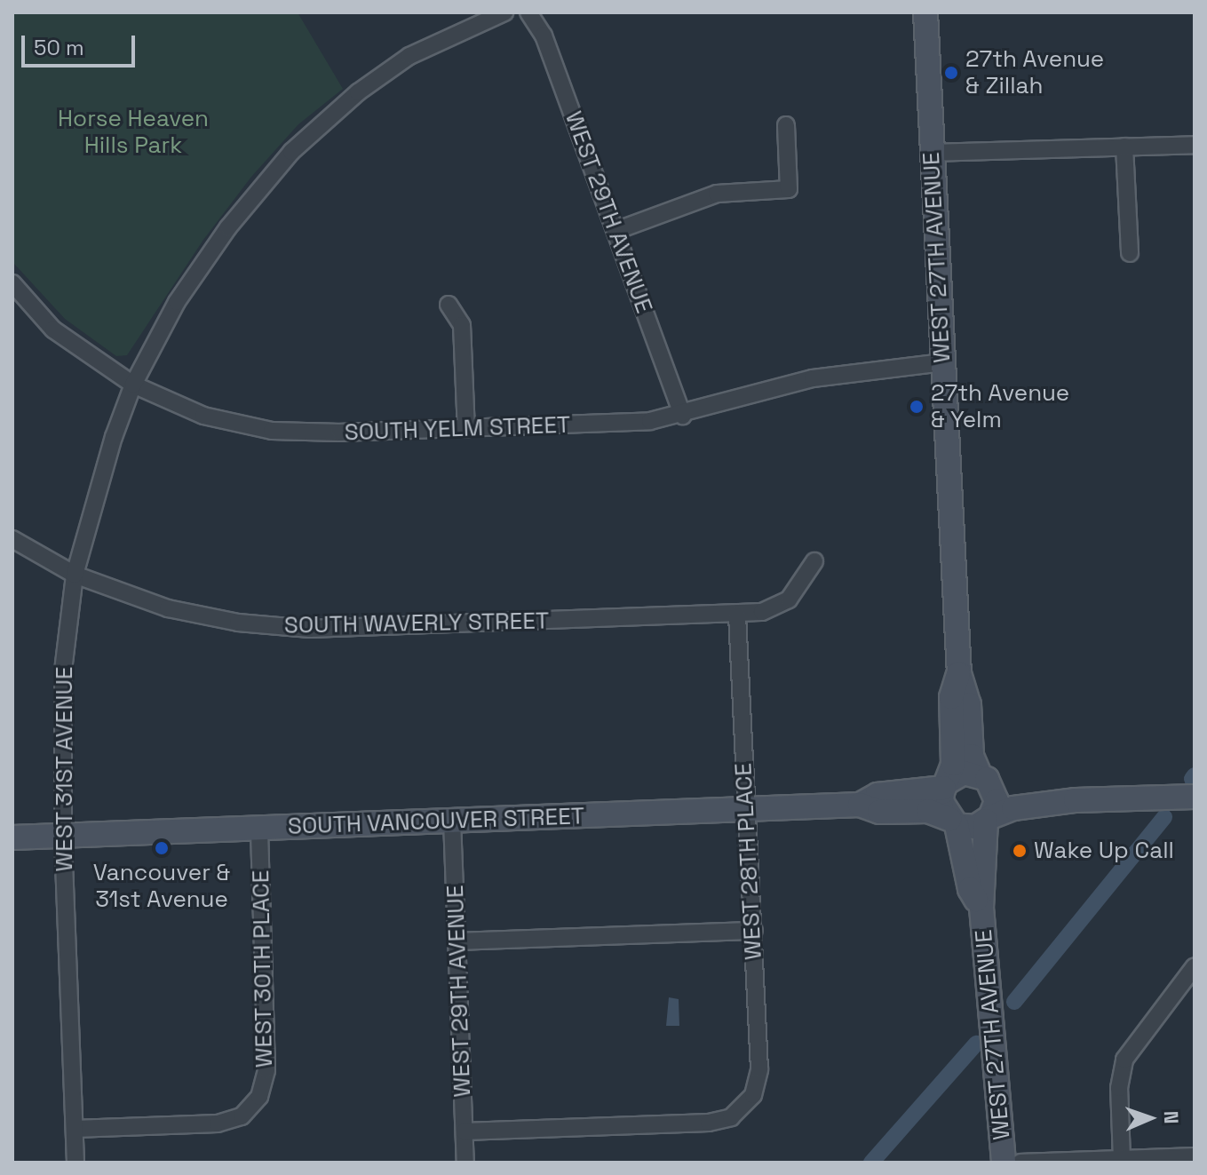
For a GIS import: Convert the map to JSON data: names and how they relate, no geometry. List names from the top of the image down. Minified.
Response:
{"streets":{"main road":["WEST 27TH AVENUE","SOUTH VANCOUVER STREET"],"street":["WEST 29TH AVENUE","SOUTH YELM STREET","SOUTH WAVERLY STREET","WEST 31ST AVENUE","WEST 28TH PLACE","WEST 30TH PLACE"]},"crossings":[["WEST 29TH AVENUE","SOUTH YELM STREET"],["WEST 29TH AVENUE","SOUTH VANCOUVER STREET"],["WEST 29TH AVENUE","WEST 28TH PLACE"],["WEST 27TH AVENUE","SOUTH YELM STREET"],["WEST 27TH AVENUE","SOUTH VANCOUVER STREET"],["SOUTH YELM STREET","WEST 31ST AVENUE"],["SOUTH WAVERLY STREET","WEST 31ST AVENUE"],["SOUTH WAVERLY STREET","WEST 28TH PLACE"],["WEST 31ST AVENUE","SOUTH VANCOUVER STREET"],["WEST 31ST AVENUE","WEST 30TH PLACE"],["SOUTH VANCOUVER STREET","WEST 28TH PLACE"],["SOUTH VANCOUVER STREET","WEST 30TH PLACE"]],"parks":["Horse Heaven Hills Park"],"places":["27th Avenue & Zillah","27th Avenue & Yelm","Vancouver & 31st Avenue","Wake Up Call"],"scale_bar":"50 m","north":"right"}
